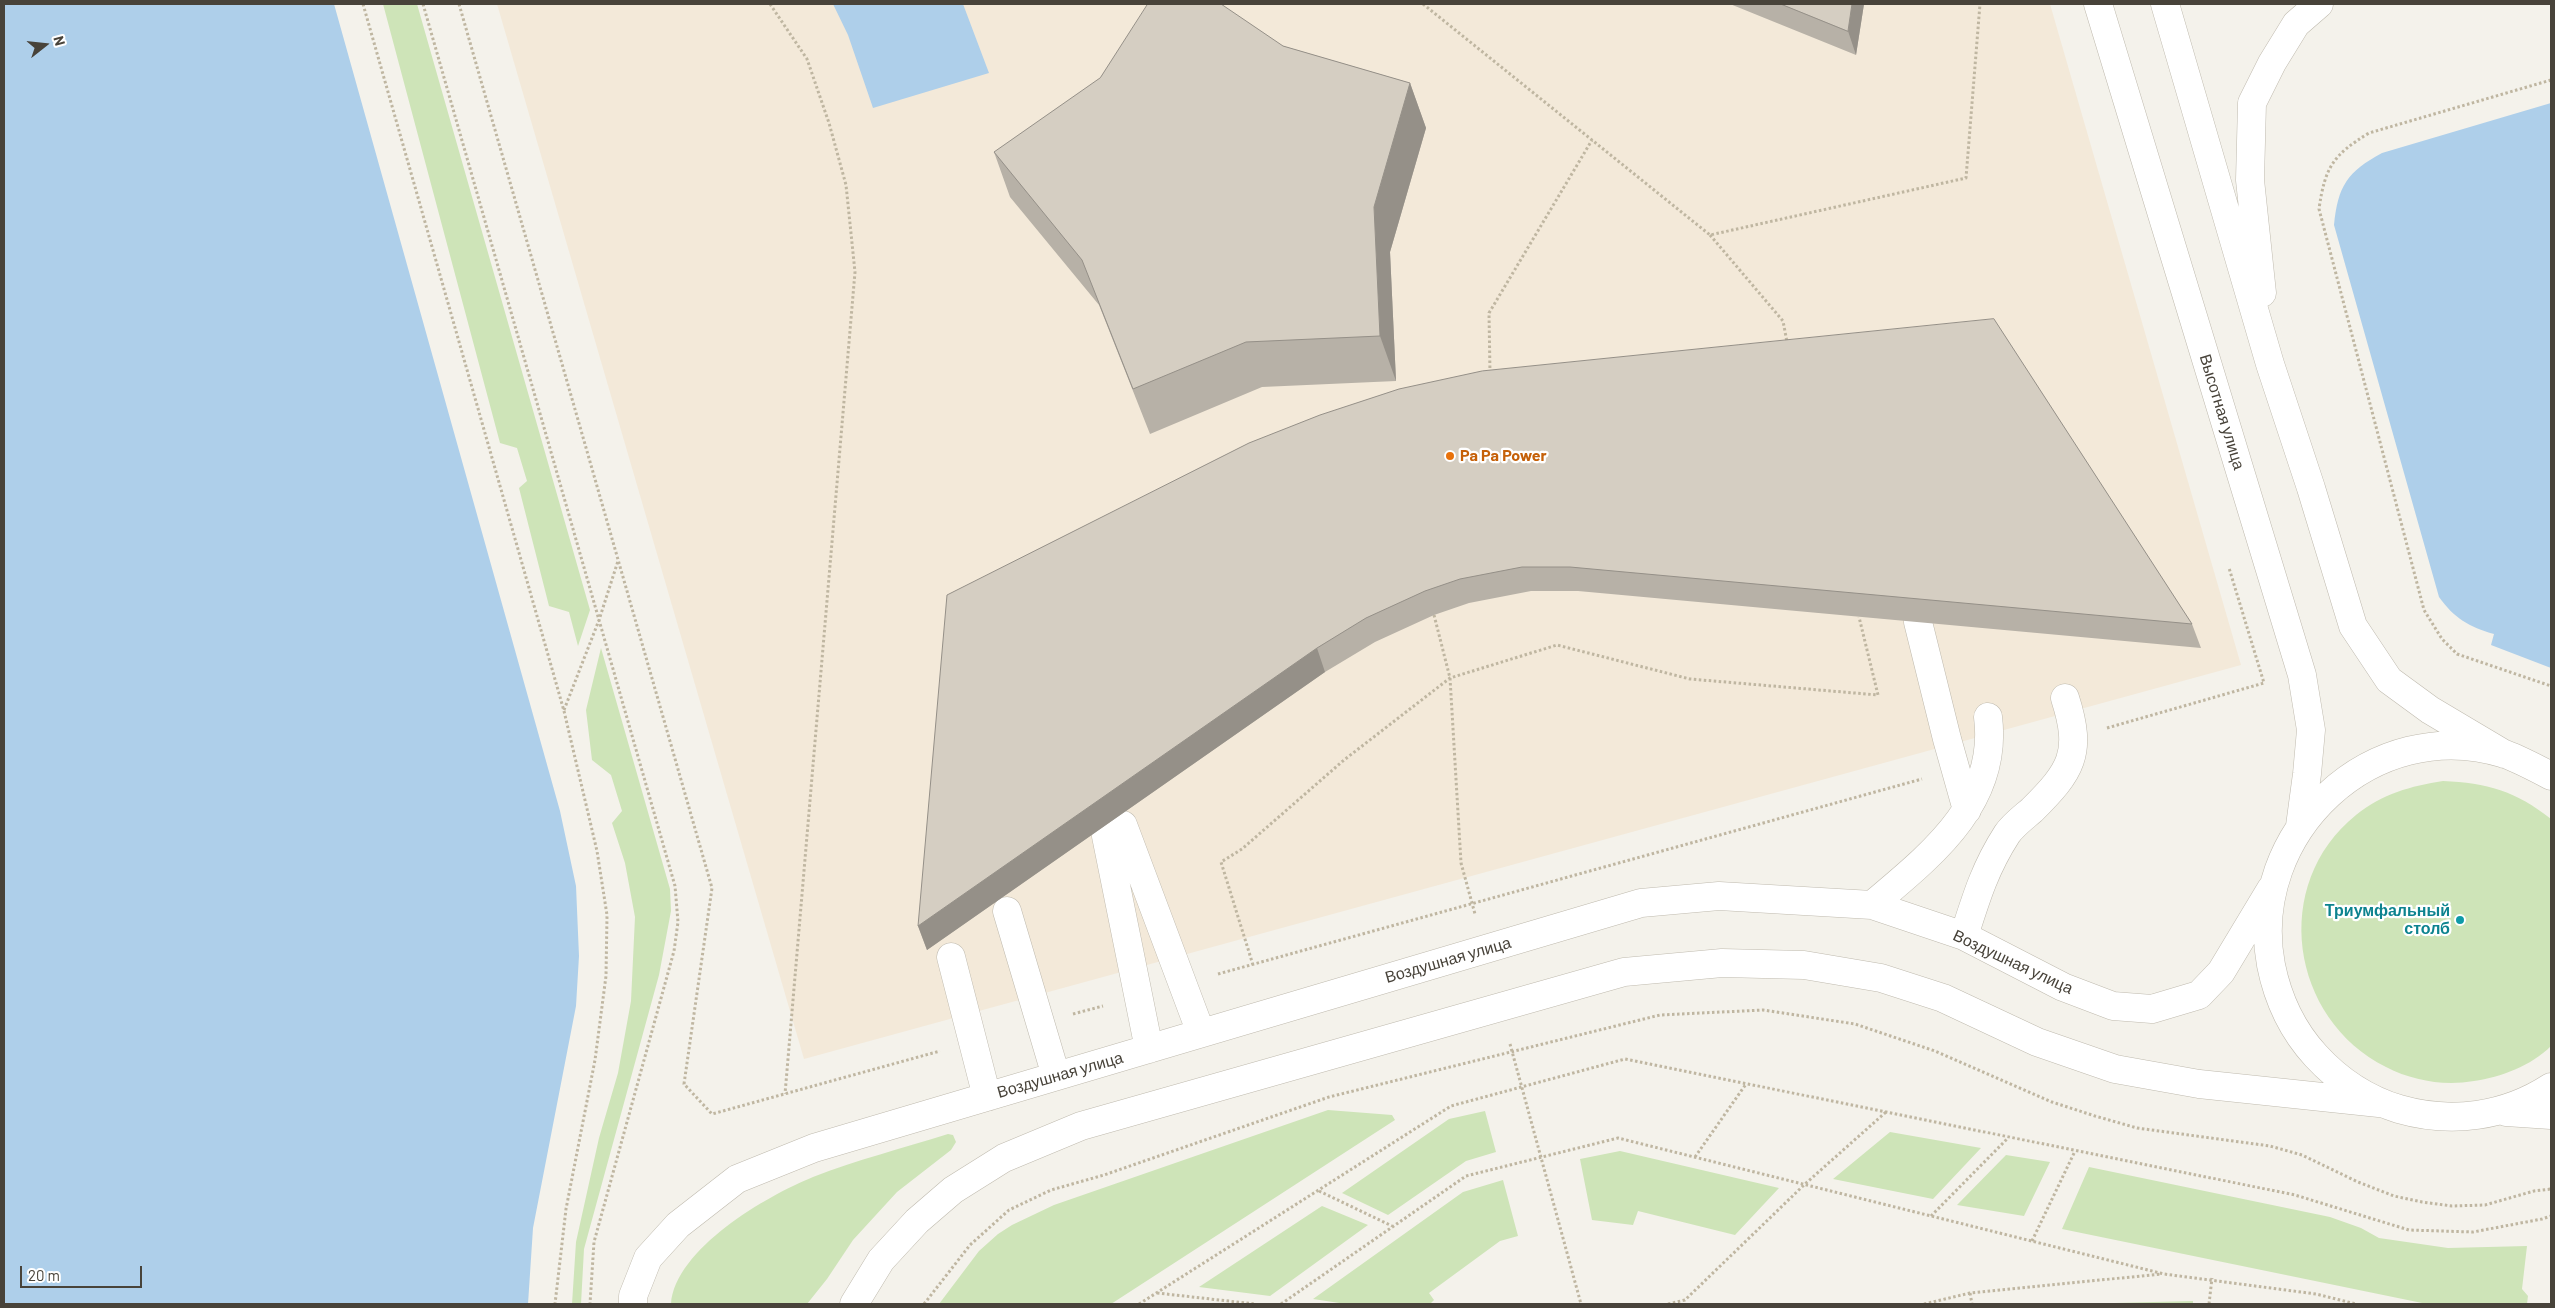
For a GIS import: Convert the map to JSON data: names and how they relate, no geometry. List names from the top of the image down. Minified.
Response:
{"streets":{"street":["Высотная улица","Воздушная улица"]},"places":["Pa Pa Power","Триумфальный столб"],"scale_bar":"20 m","north":"right"}
